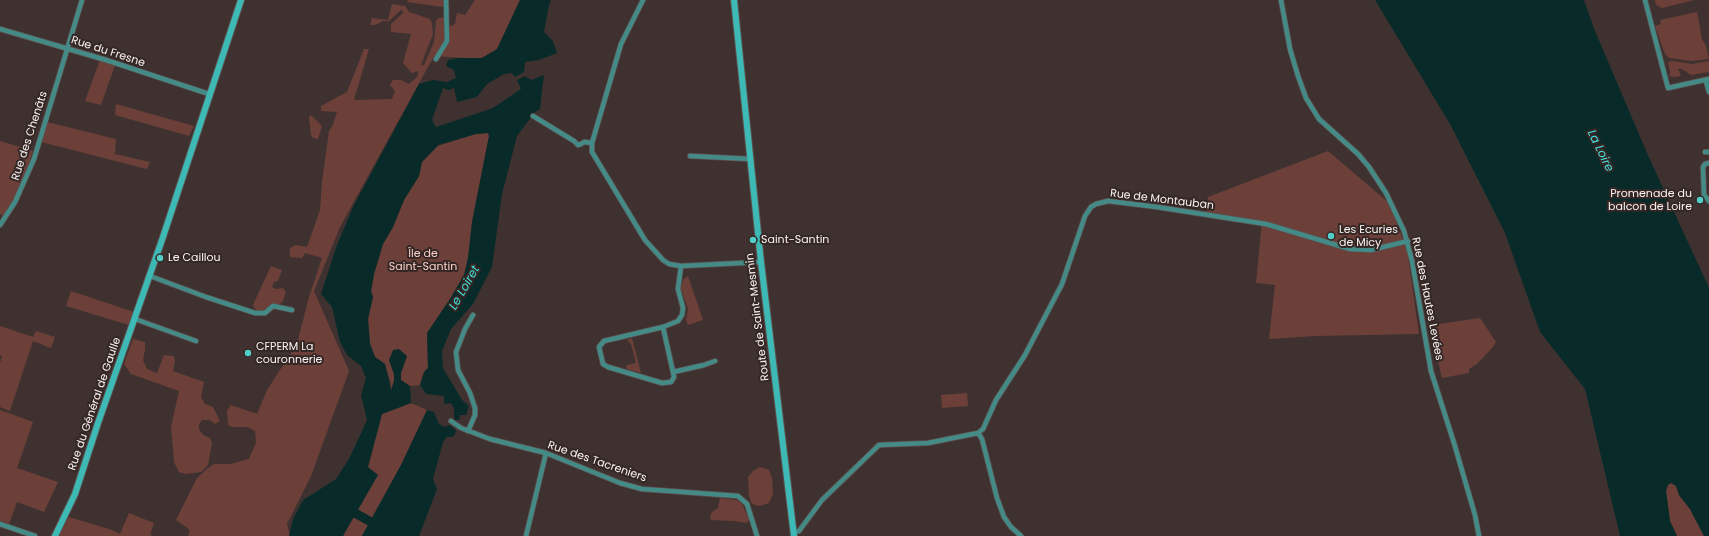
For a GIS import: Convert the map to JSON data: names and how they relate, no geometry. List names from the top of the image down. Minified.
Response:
{"streets":{"main road":["Route de Saint-Mesmin","Rue du Général de Gaulle"],"street":["Rue du Fresne","Rue des Chenâts","Rue de Montauban","Rue des Hautes Levées","Rue des Tacreniers"]},"crossings":[["Rue du Fresne","Rue des Chenâts"],["Rue du Fresne","Rue du Général de Gaulle"],["Rue de Montauban","Rue des Hautes Levées"]],"water":["La Loire","Le Loiret"],"parks":["Île de Saint-Santin"],"places":["Promenade du balcon de Loire","Les Ecuries de Micy","Saint-Santin","Le Caillou","CFPERM La couronnerie"]}
